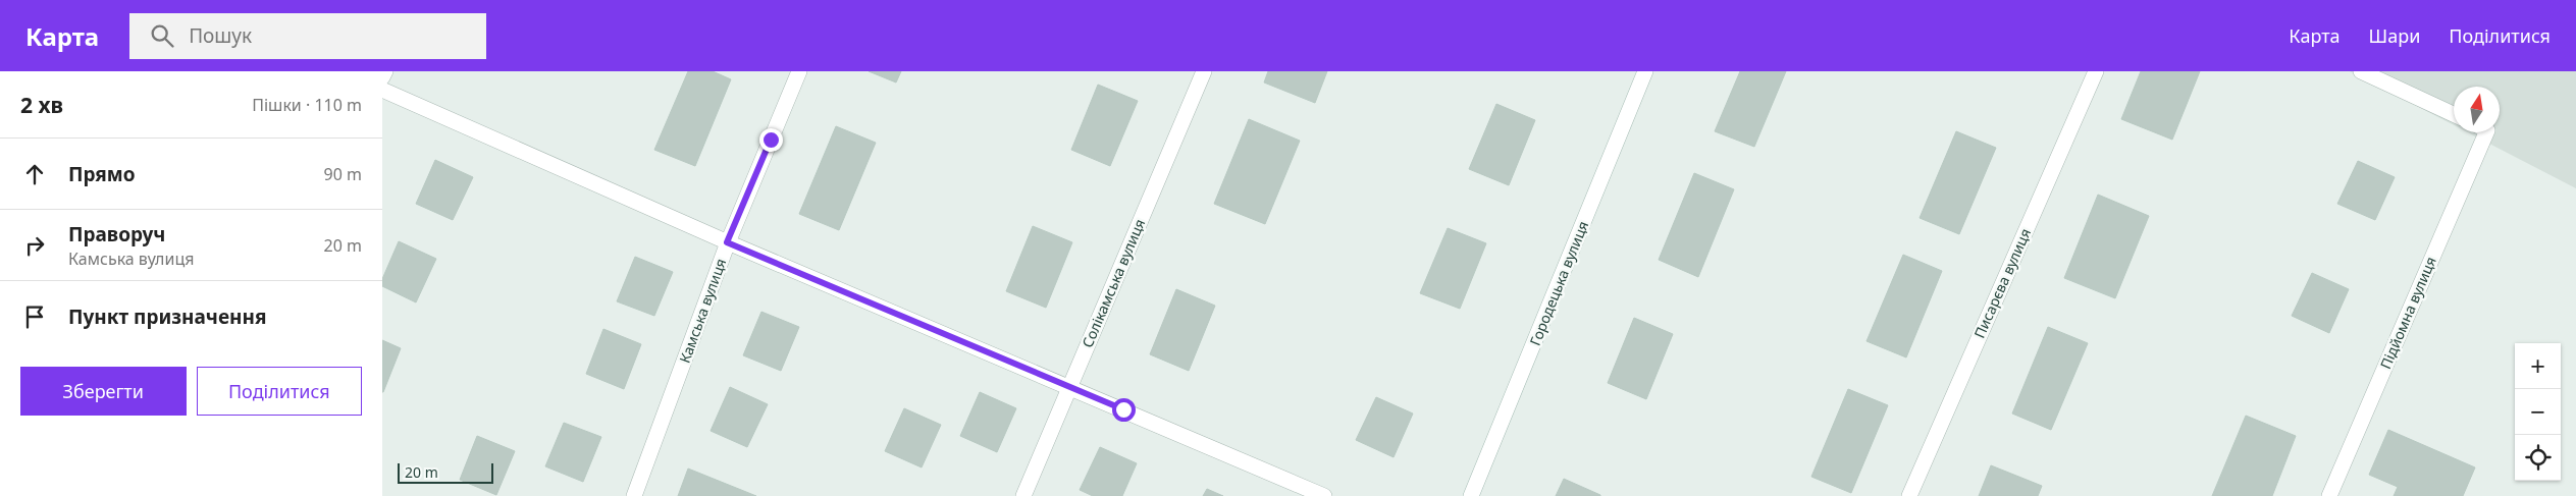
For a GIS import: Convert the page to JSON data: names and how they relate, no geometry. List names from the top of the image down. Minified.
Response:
{"streets":{"street":["Солікамська вулиця","Городецька вулиця","Писарєва вулиця","Камська вулиця","Підйомна вулиця"]},"scale_bar":"20 m","north":"top","page":{"header":"Карта","search":"Пошук","nav":["Карта","Шари","Поділитися"],"heading":["2 хв","Пішки · 110 m"],"list":[["Прямо","90 m"],["Праворуч","Камська вулиця","20 m"],"Пункт призначення"],"map_buttons":["+","−"],"buttons":["Зберегти","Поділитися"],"scale":"20 m"}}
